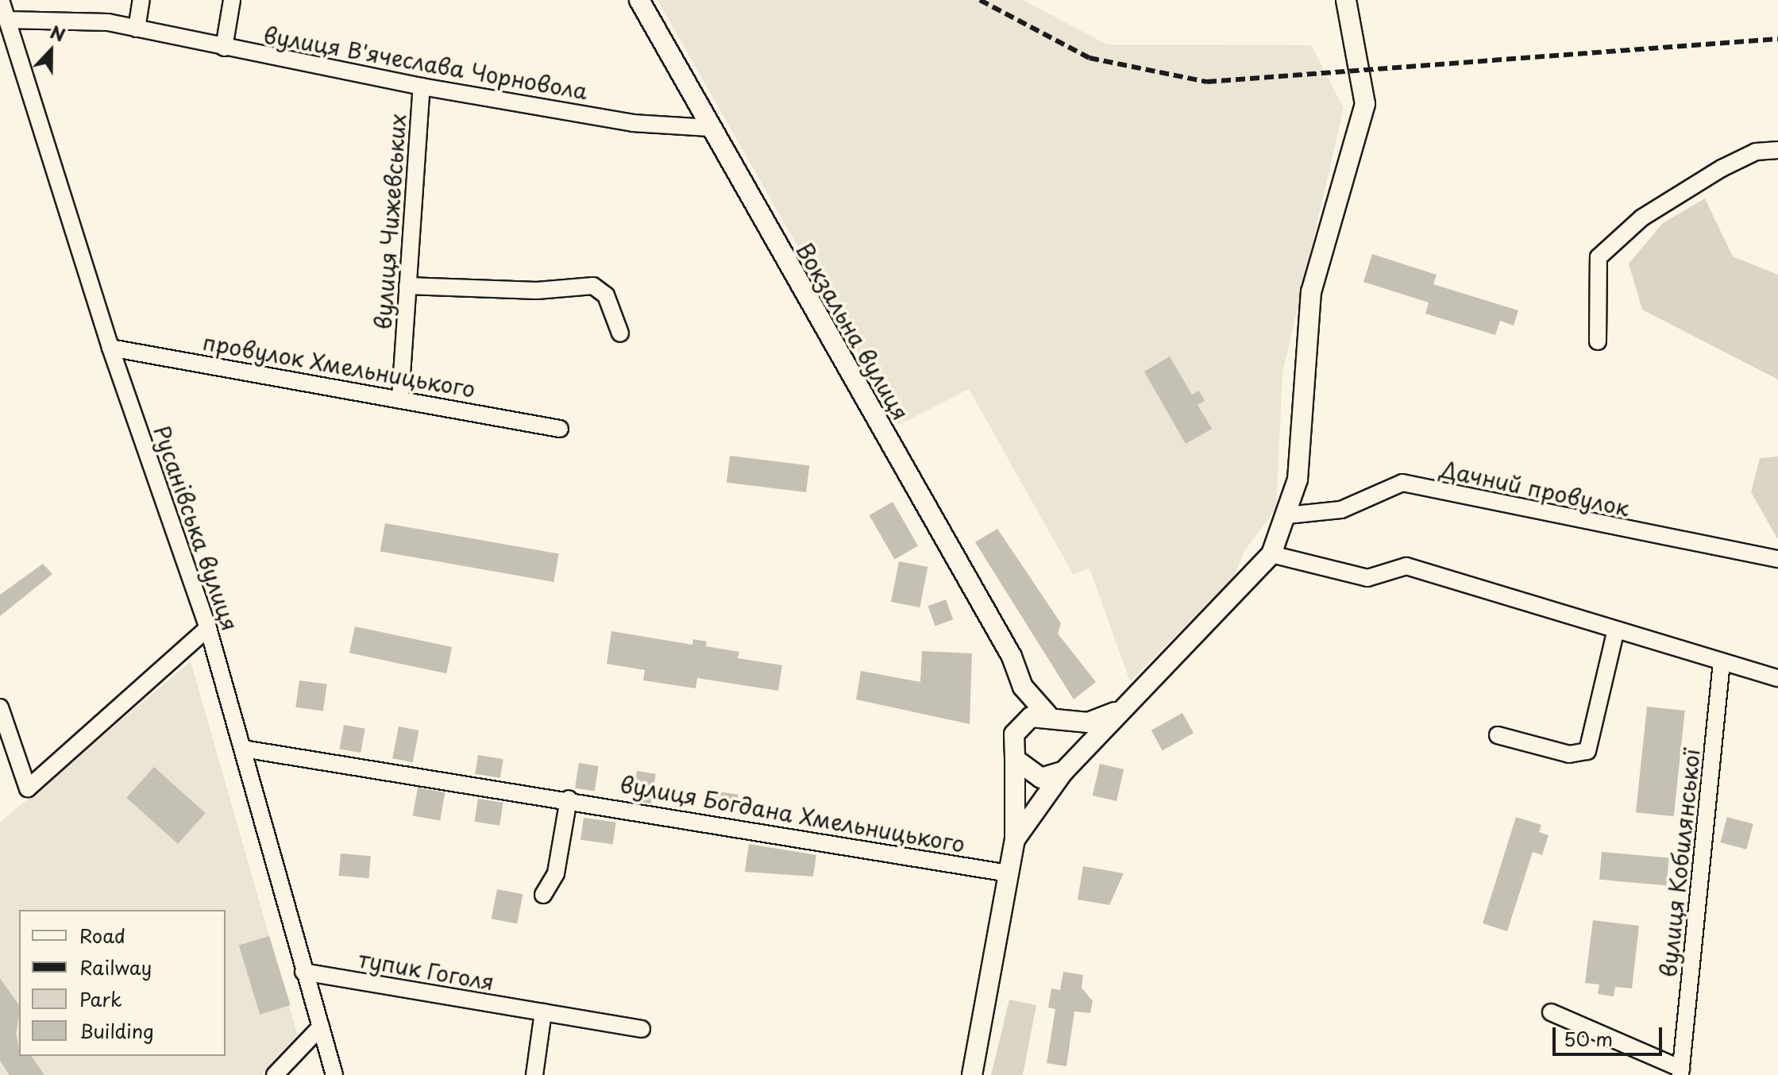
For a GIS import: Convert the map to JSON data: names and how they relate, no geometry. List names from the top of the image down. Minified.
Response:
{"streets":{"street":["вулиця В'ячеслава Чорновола","вулиця Чижевських","Вокзальна вулиця","провулок Хмельницького","Дачний провулок","Русанівська вулиця","вулиця Богдана Хмельницького","вулиця Кобилянської","тупик Гоголя"]},"crossings":[["вулиця В'ячеслава Чорновола","вулиця Чижевських"],["вулиця В'ячеслава Чорновола","Вокзальна вулиця"],["вулиця В'ячеслава Чорновола","Русанівська вулиця"],["вулиця Чижевських","провулок Хмельницького"],["провулок Хмельницького","Русанівська вулиця"],["Русанівська вулиця","вулиця Богдана Хмельницького"],["Русанівська вулиця","тупик Гоголя"]],"legend":["Road","Railway","Park","Building"],"scale_bar":"50 m","north":"top"}
